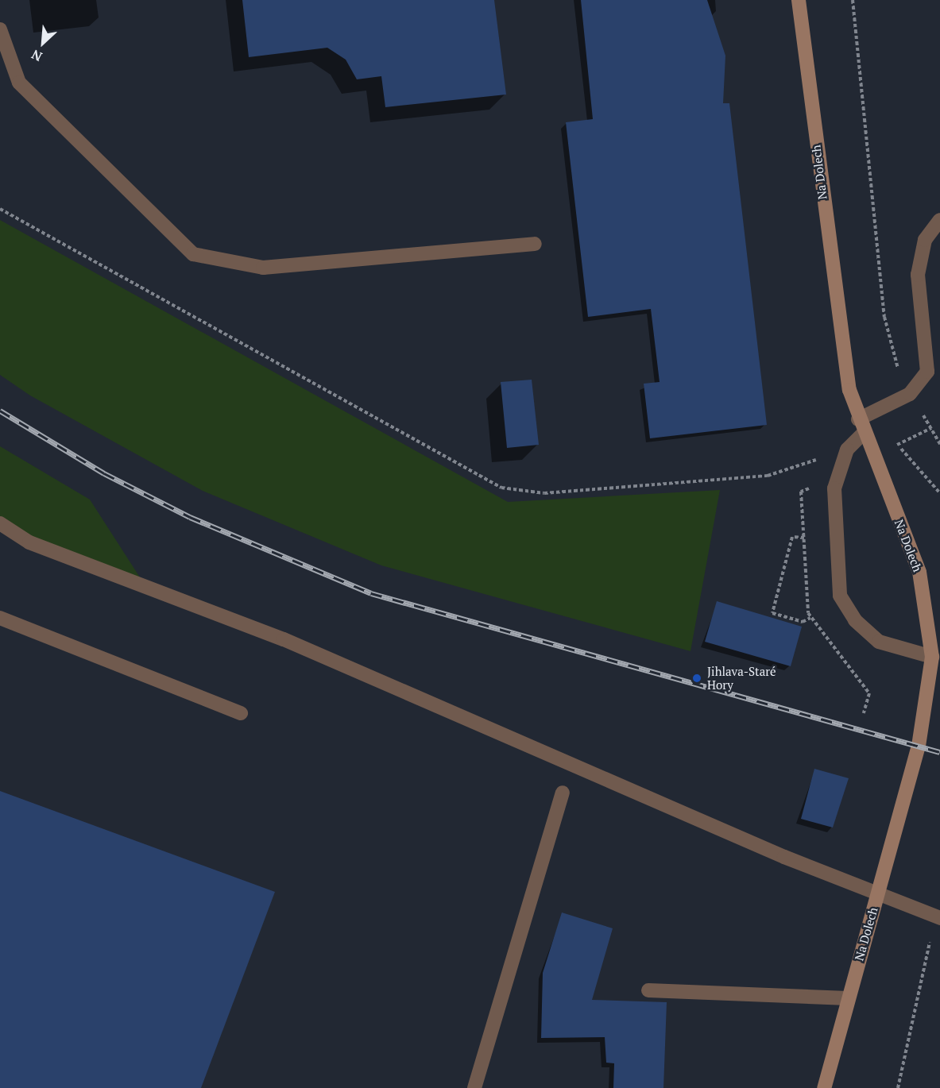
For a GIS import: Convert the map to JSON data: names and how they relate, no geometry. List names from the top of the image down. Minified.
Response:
{"streets":{"main road":["Na Dolech"]},"places":["Jihlava-Staré Hory"],"north":"bottom left"}
